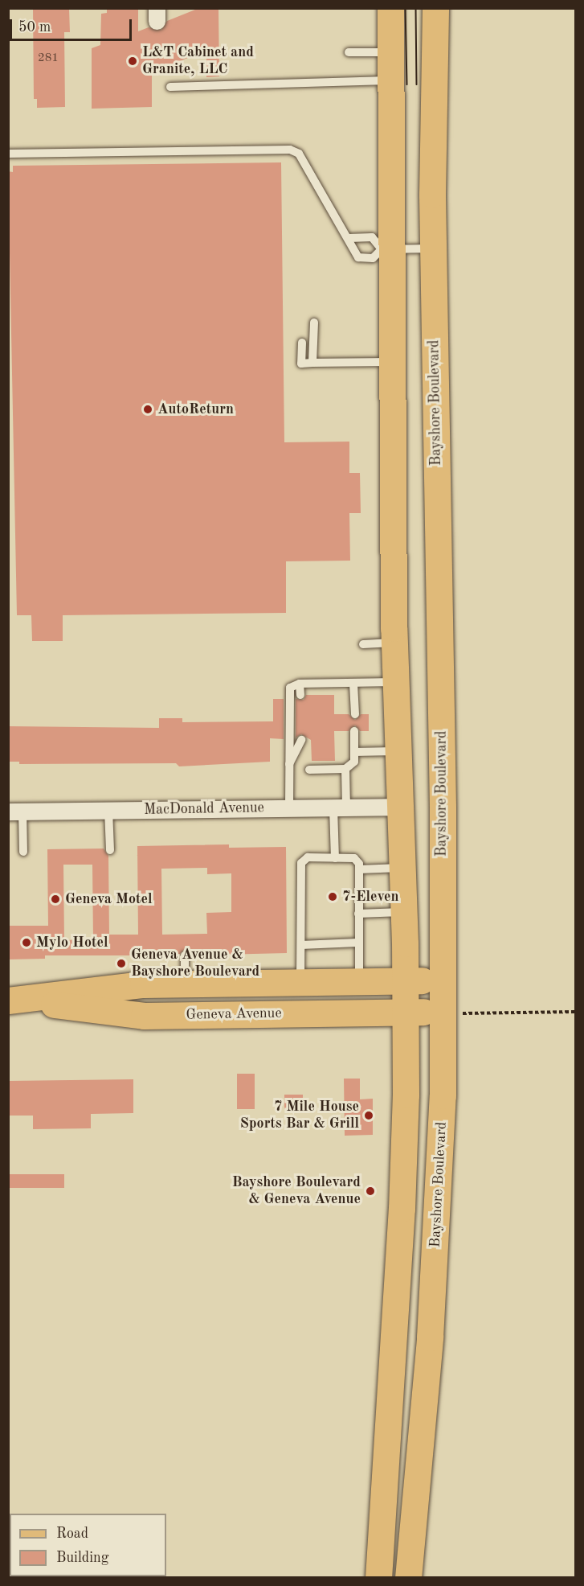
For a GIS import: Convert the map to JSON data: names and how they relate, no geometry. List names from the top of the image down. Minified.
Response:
{"streets":{"main road":["Bayshore Boulevard","Geneva Avenue"],"street":["MacDonald Avenue"]},"crossings":[["Bayshore Boulevard","Geneva Avenue"]],"places":["L&T Cabinet and Granite, LLC","AutoReturn","7-Eleven","Geneva Motel","Mylo Hotel","Geneva Avenue & Bayshore Boulevard","7 Mile House Sports Bar & Grill","Bayshore Boulevard & Geneva Avenue"],"house_numbers":["281"],"legend":["Road","Building"],"scale_bar":"50 m"}
